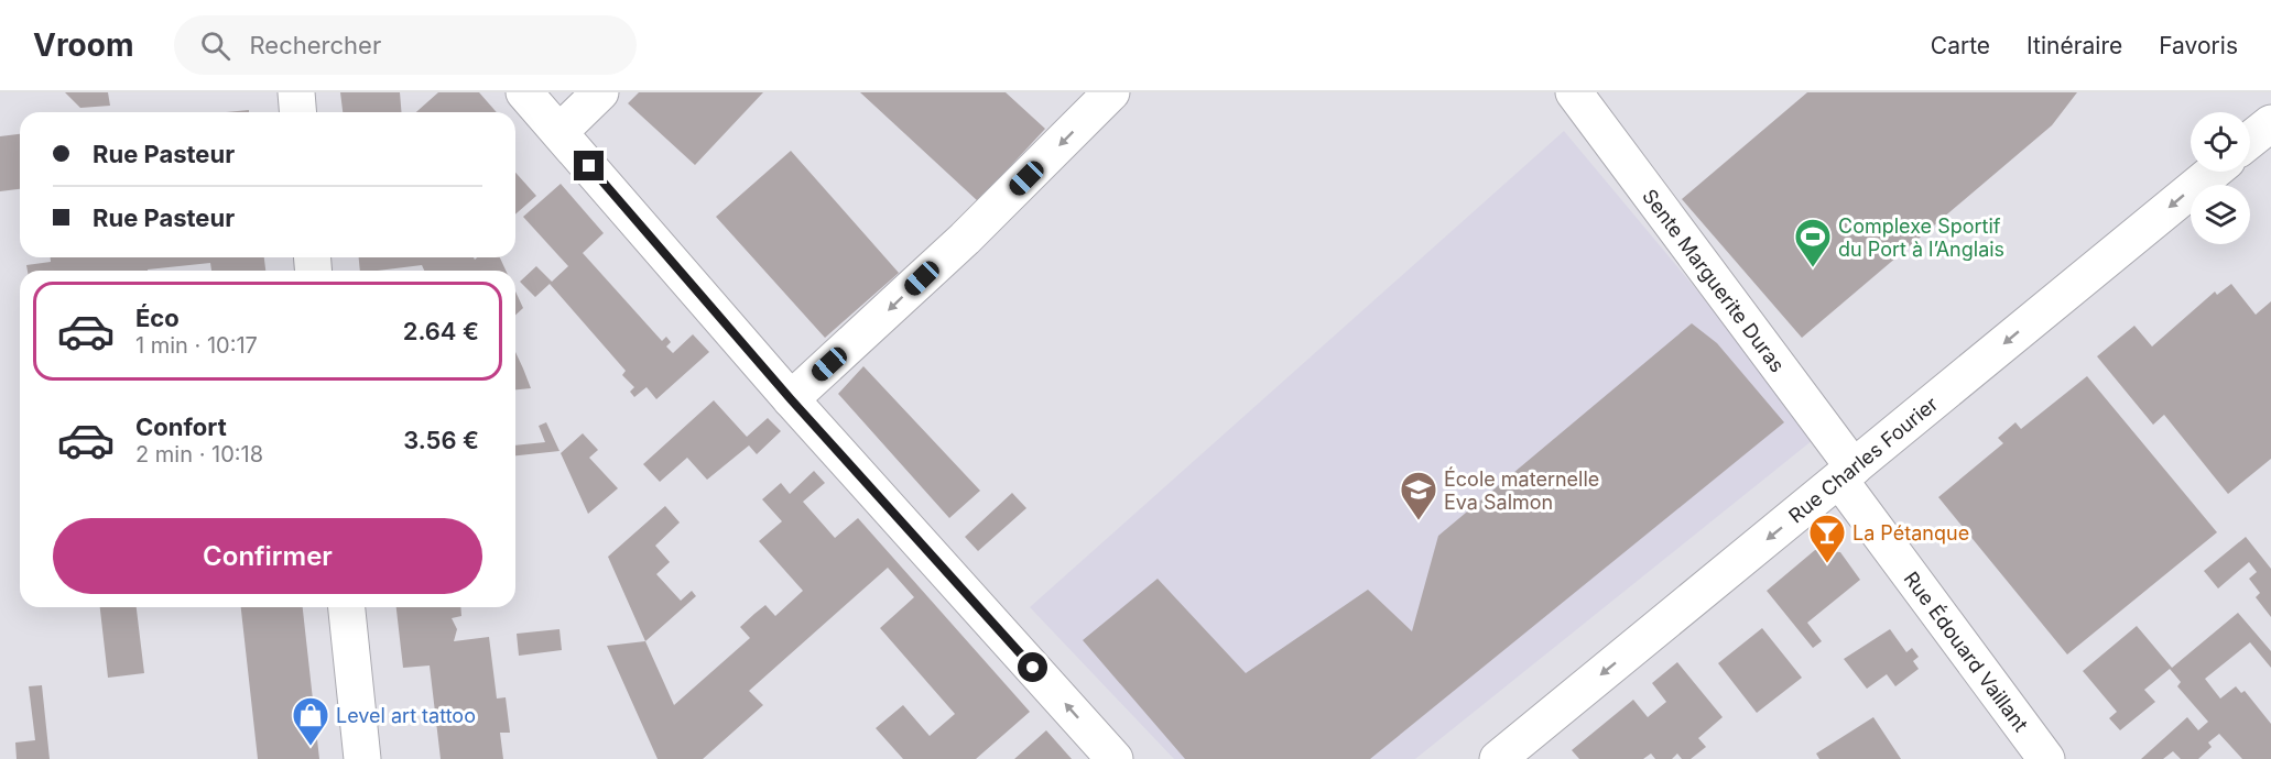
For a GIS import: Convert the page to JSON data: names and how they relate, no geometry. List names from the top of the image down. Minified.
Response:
{"streets":{"street":["Sente Marguerite Duras","Rue Charles Fourier","Rue Édouard Vaillant"]},"crossings":[["Sente Marguerite Duras","Rue Charles Fourier"],["Sente Marguerite Duras","Rue Édouard Vaillant"],["Rue Charles Fourier","Rue Édouard Vaillant"]],"one_way":["Rue Charles Fourier"],"places":{"sports":["Complexe Sportif du Port à l’Anglais"],"school or university":["École maternelle Eva Salmon"],"bar":["La Pétanque"],"shop":["Level art tattoo"]},"page":{"header":"Vroom","search":"Rechercher","nav":["Carte","Itinéraire","Favoris"],"banner":["Rue Pasteur","Rue Pasteur"],"list":[{"name":"Éco","note":"1 min · 10:17","value":"2.64 €"},{"name":"Confort","note":"2 min · 10:18","value":"3.56 €"}],"buttons":"Confirmer"}}
